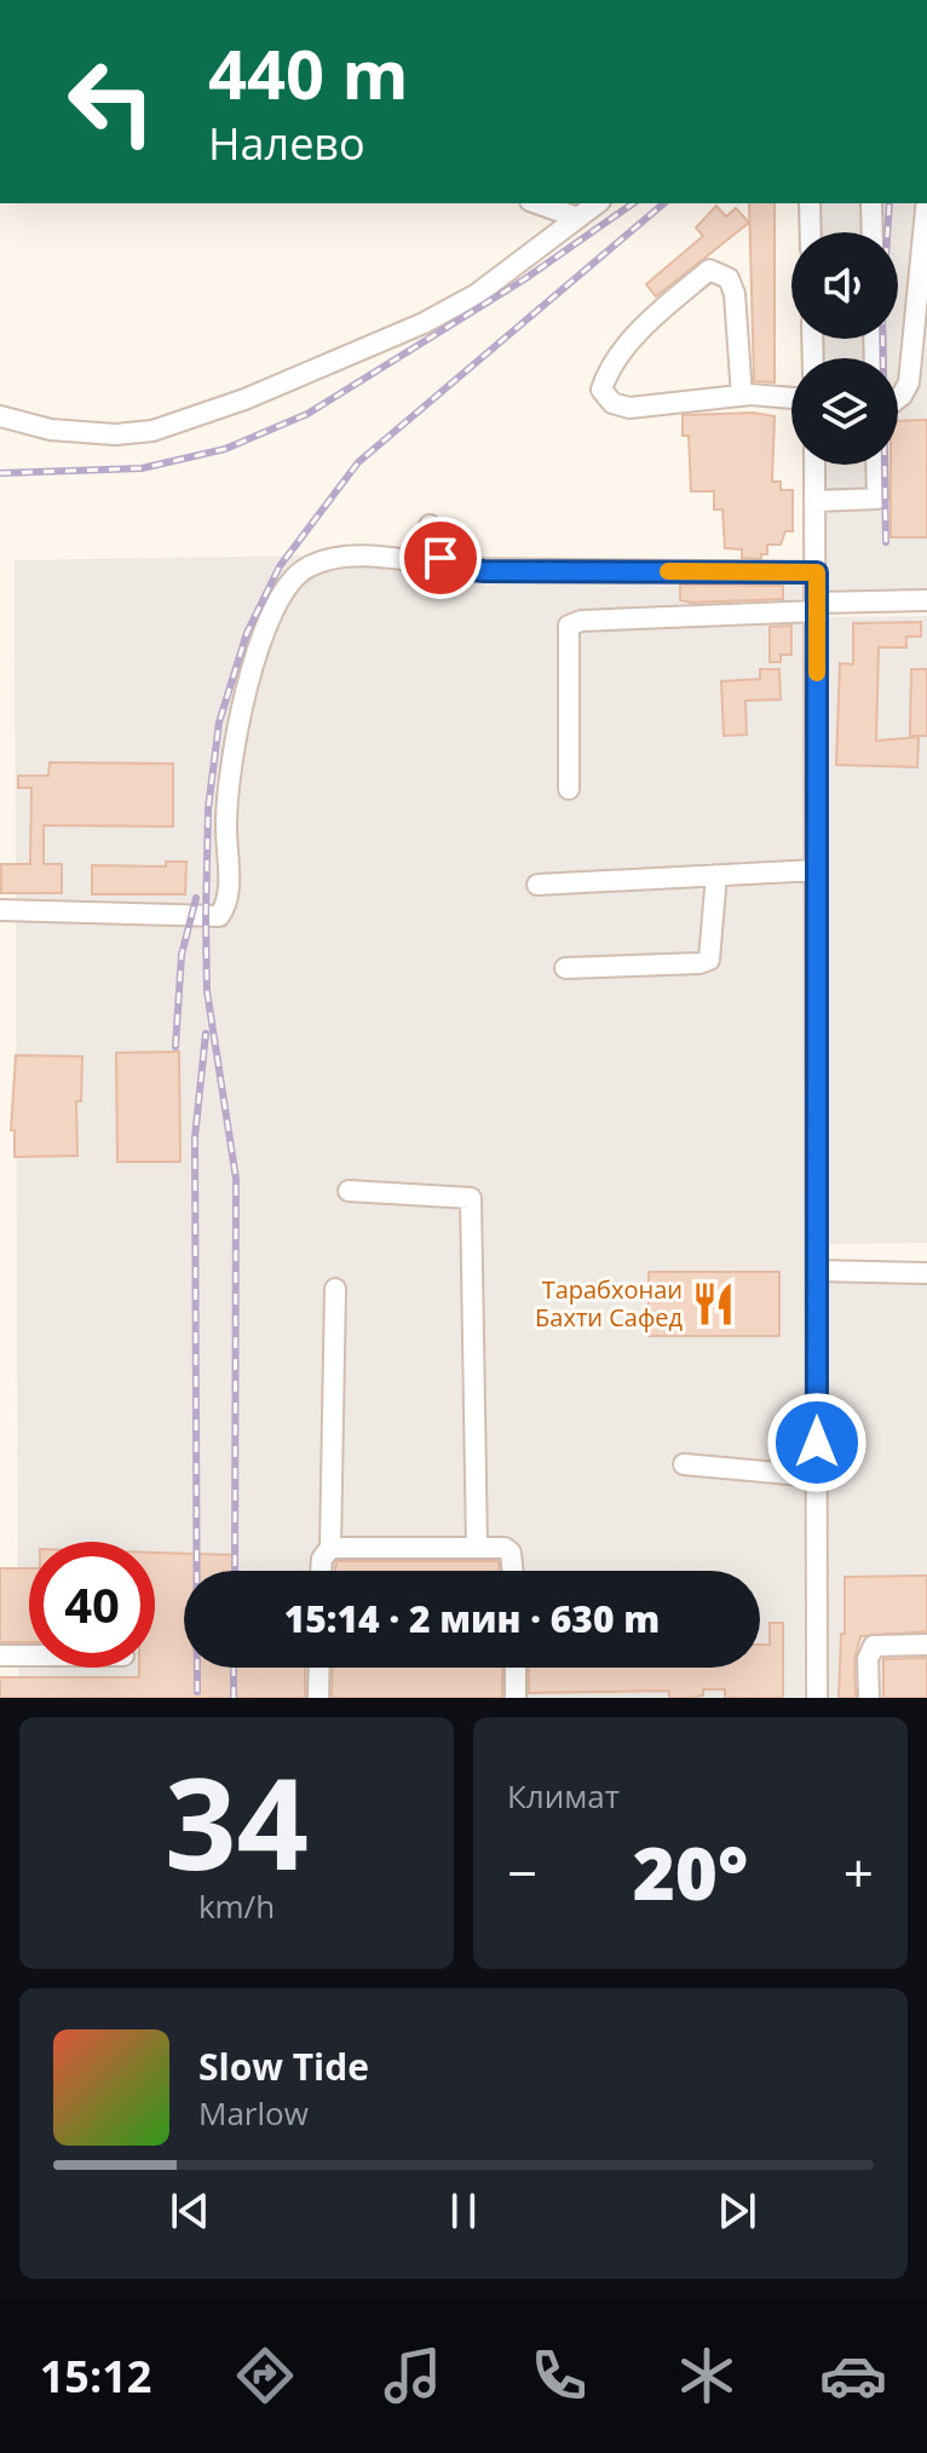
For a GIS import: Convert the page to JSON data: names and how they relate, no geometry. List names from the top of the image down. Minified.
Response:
{"places":{"restaurant":["Тарабхонаи Бахти Сафед"]},"page":{"turn":["440 m","Налево"],"limit":"40","trip":"15:14 · 2 мин · 630 m","tile":[["34","km/h"],"Климат"],"heat":["−","20°","+"],"song":["Slow Tide","Marlow"],"tabs":"15:12"}}
